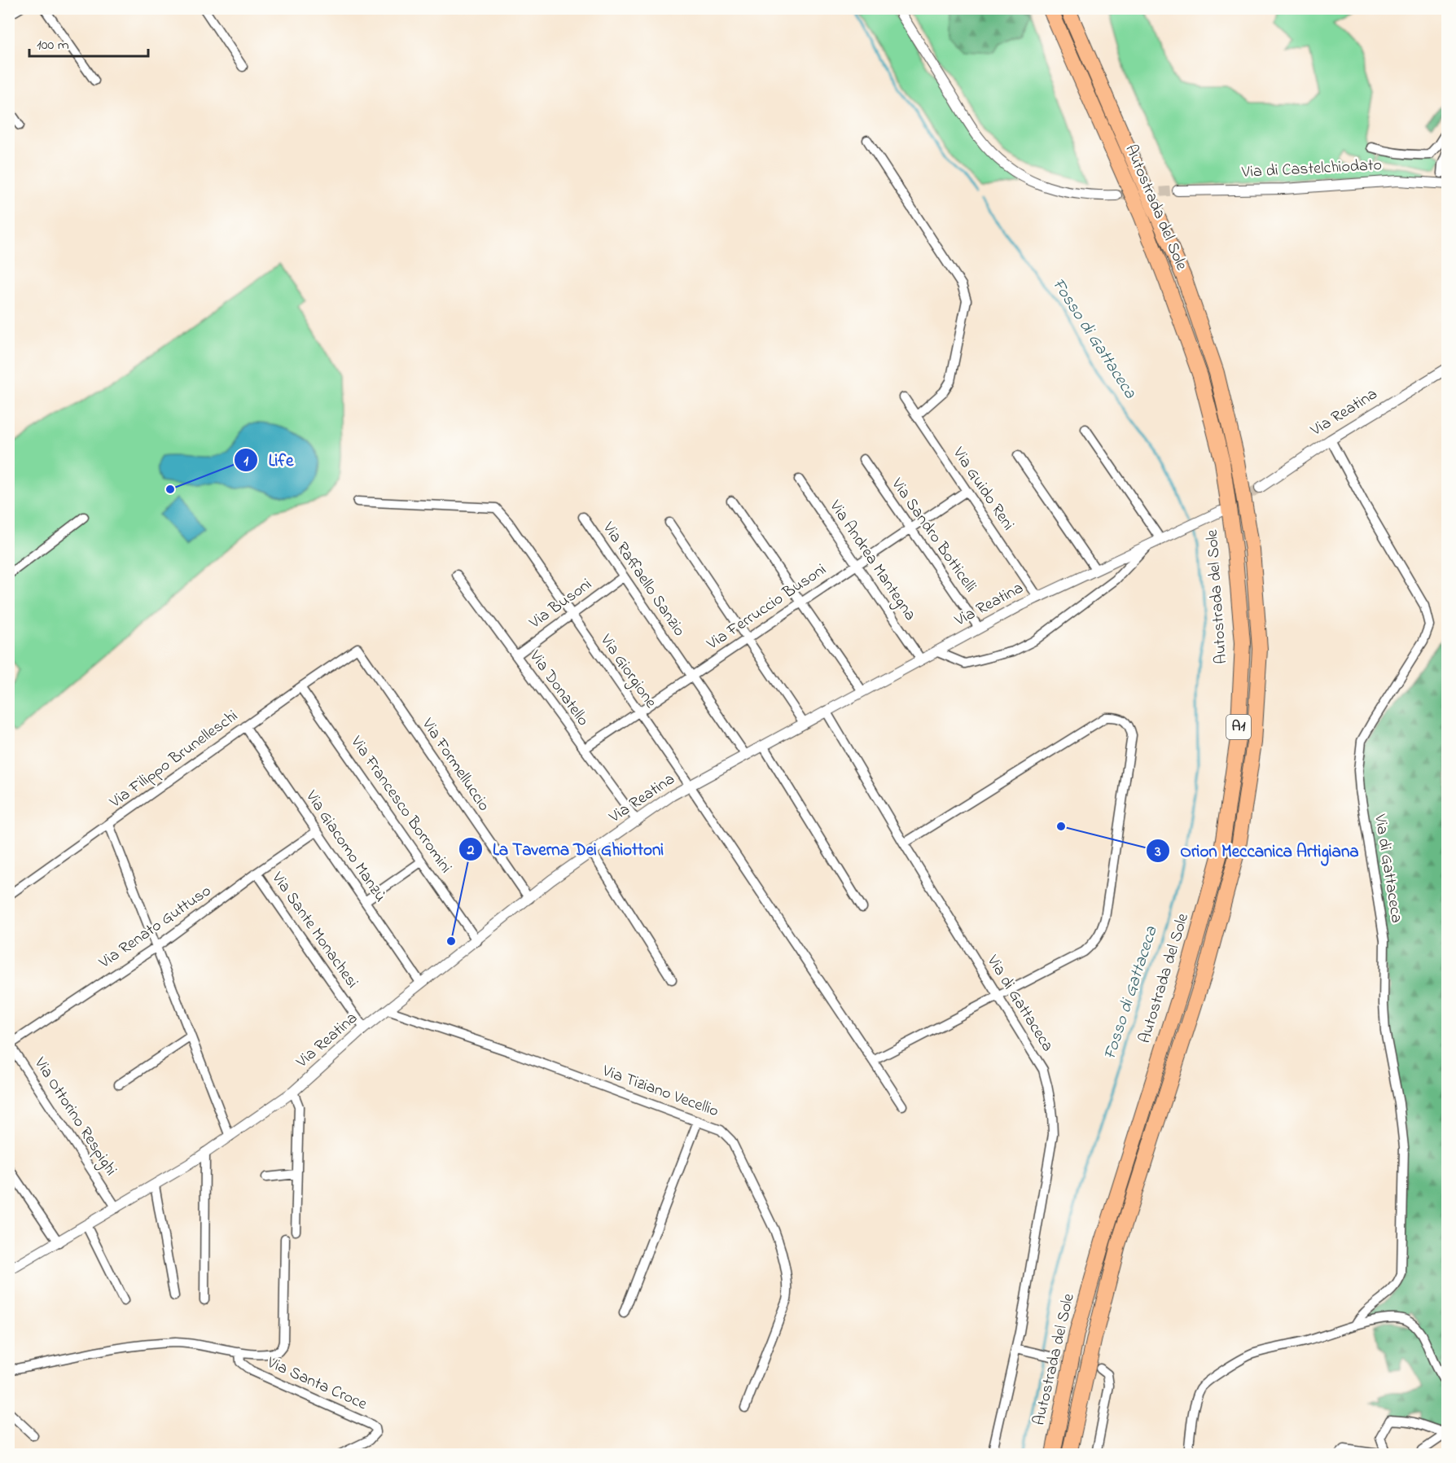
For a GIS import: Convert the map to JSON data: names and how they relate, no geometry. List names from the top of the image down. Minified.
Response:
{"streets":{"highway":["Autostrada del Sole","A1"],"street":["Via di Castelchiodato","Via Reatina","Via Guido Reni","Via Sandro Botticelli","Via Andrea Mantegna","Via Raffaello Sanzio","Via Busoni","Via Ferruccio Busoni","Via Giorgione","Via Donatello","Via Filippo Brunelleschi","Via Formelluccio","Via Francesco Borromini","Via Giacomo Manzù","Via di Gattaceca","Via Renato Guttuso","Via Sante Monachesi","Via Tiziano Vecellio","Via Ottorino Respighi","Via Santa Croce"]},"crossings":[["Via Reatina","Via Guido Reni"],["Via Reatina","Via Sandro Botticelli"],["Via Reatina","Via Andrea Mantegna"],["Via Reatina","Via Raffaello Sanzio"],["Via Reatina","Via Giorgione"],["Via Reatina","Via Donatello"],["Via Reatina","Via Formelluccio"],["Via Reatina","Via Francesco Borromini"],["Via Reatina","Via Giacomo Manzù"],["Via Reatina","Via di Gattaceca"],["Via Reatina","Via Sante Monachesi"],["Via Reatina","Via Tiziano Vecellio"],["Via Reatina","Via Ottorino Respighi"],["Via Guido Reni","Via Ferruccio Busoni"],["Via Sandro Botticelli","Via Ferruccio Busoni"],["Via Andrea Mantegna","Via Ferruccio Busoni"],["Via Raffaello Sanzio","Via Busoni"],["Via Raffaello Sanzio","Via Ferruccio Busoni"],["Via Busoni","Via Giorgione"],["Via Busoni","Via Donatello"],["Via Ferruccio Busoni","Via Giorgione"],["Via Ferruccio Busoni","Via Donatello"],["Via Filippo Brunelleschi","Via Formelluccio"],["Via Filippo Brunelleschi","Via Francesco Borromini"],["Via Filippo Brunelleschi","Via Giacomo Manzù"],["Via Giacomo Manzù","Via Renato Guttuso"],["Via Renato Guttuso","Via Sante Monachesi"],["Via Renato Guttuso","Via Ottorino Respighi"]],"water":["Fosso di Gattaceca"],"places":["Life","Orion Meccanica Artigiana","La Taverna Dei Ghiottoni"],"scale_bar":"100 m"}
